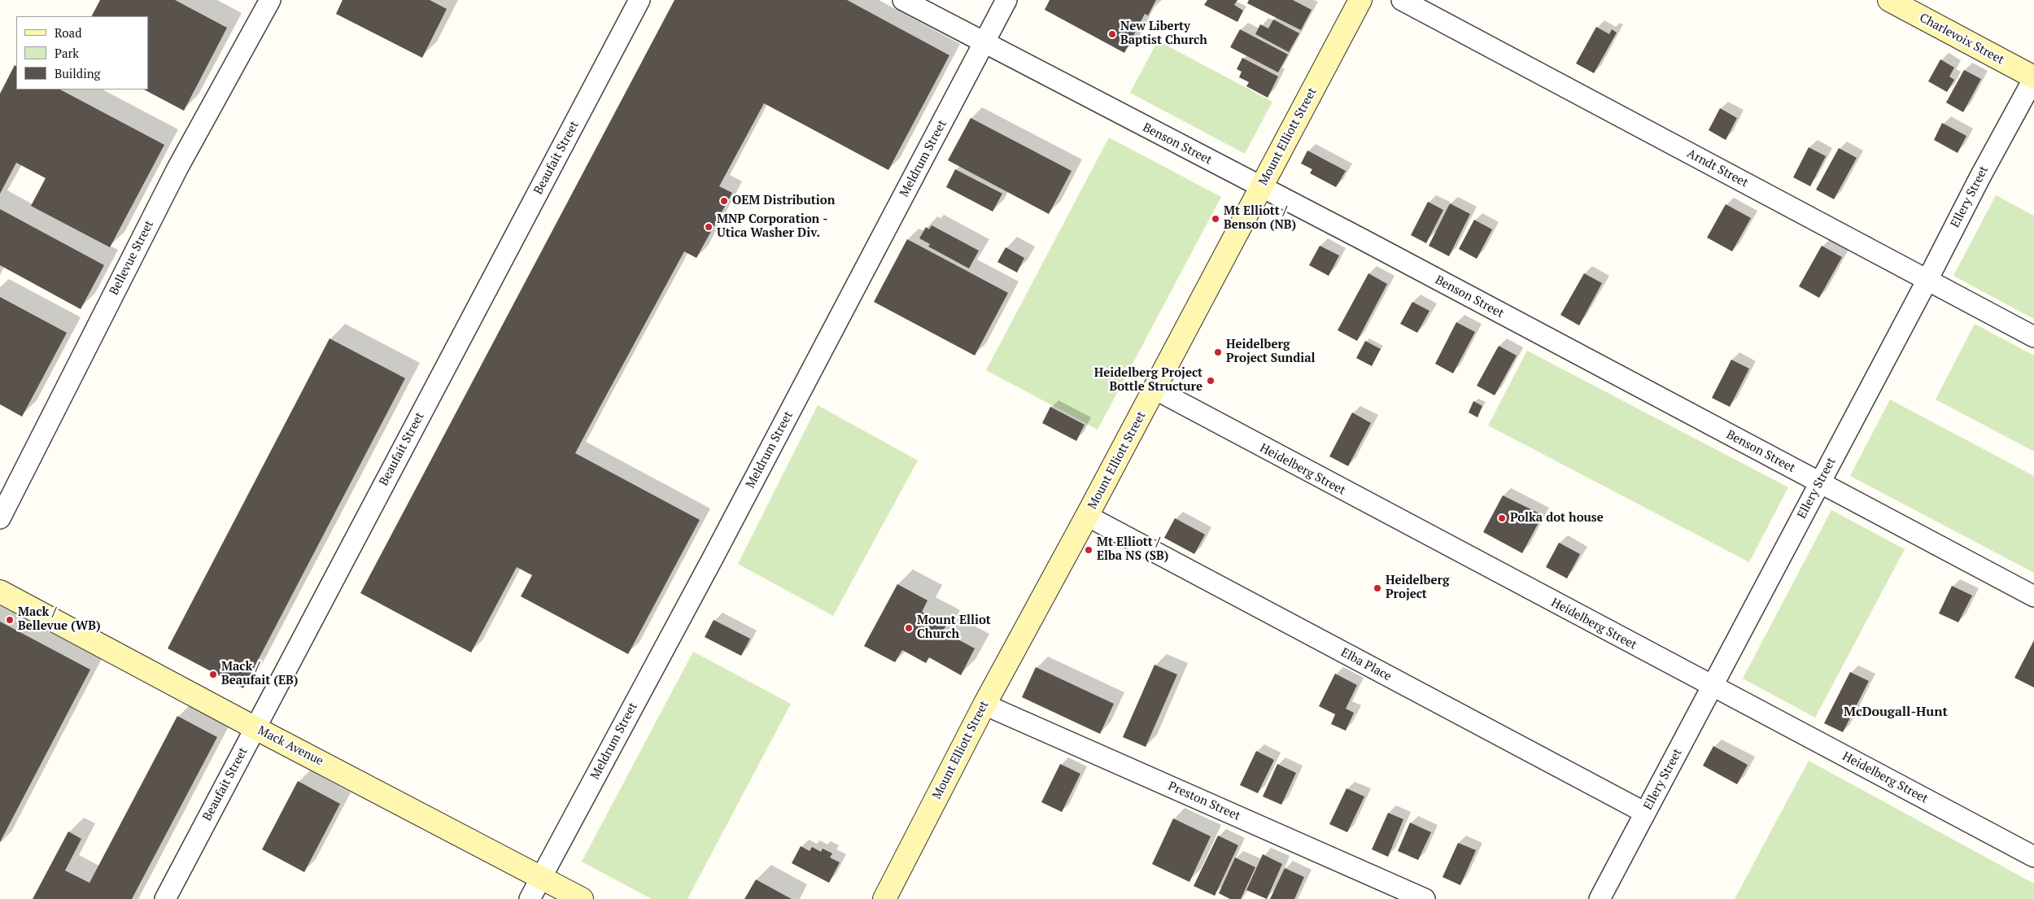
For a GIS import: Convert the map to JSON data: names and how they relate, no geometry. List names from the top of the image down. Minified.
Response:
{"streets":{"main road":["Charlevoix Street","Mount Elliott Street","Mack Avenue"],"street":["Benson Street","Beaufait Street","Meldrum Street","Arndt Street","Ellery Street","Bellevue Street","Heidelberg Street","Elba Place","Preston Street"]},"crossings":[["Charlevoix Street","Ellery Street"],["Mount Elliott Street","Benson Street"],["Mount Elliott Street","Heidelberg Street"],["Mount Elliott Street","Elba Place"],["Mount Elliott Street","Preston Street"],["Benson Street","Meldrum Street"],["Benson Street","Ellery Street"],["Beaufait Street","Mack Avenue"],["Meldrum Street","Mack Avenue"],["Arndt Street","Ellery Street"],["Ellery Street","Heidelberg Street"],["Ellery Street","Elba Place"]],"districts":["McDougall-Hunt"],"places":["New Liberty Baptist Church","OEM Distribution","Mt Elliott / Benson (NB)","MNP Corporation - Utica Washer Div.","Heidelberg Project Sundial","Heidelberg Project Bottle Structure","Polka dot house","Mt Elliott / Elba NS (SB)","Heidelberg Project","Mack / Bellevue (WB)","Mount Elliot Church","Mack / Beaufait (EB)"],"legend":["Road","Park","Building"]}
